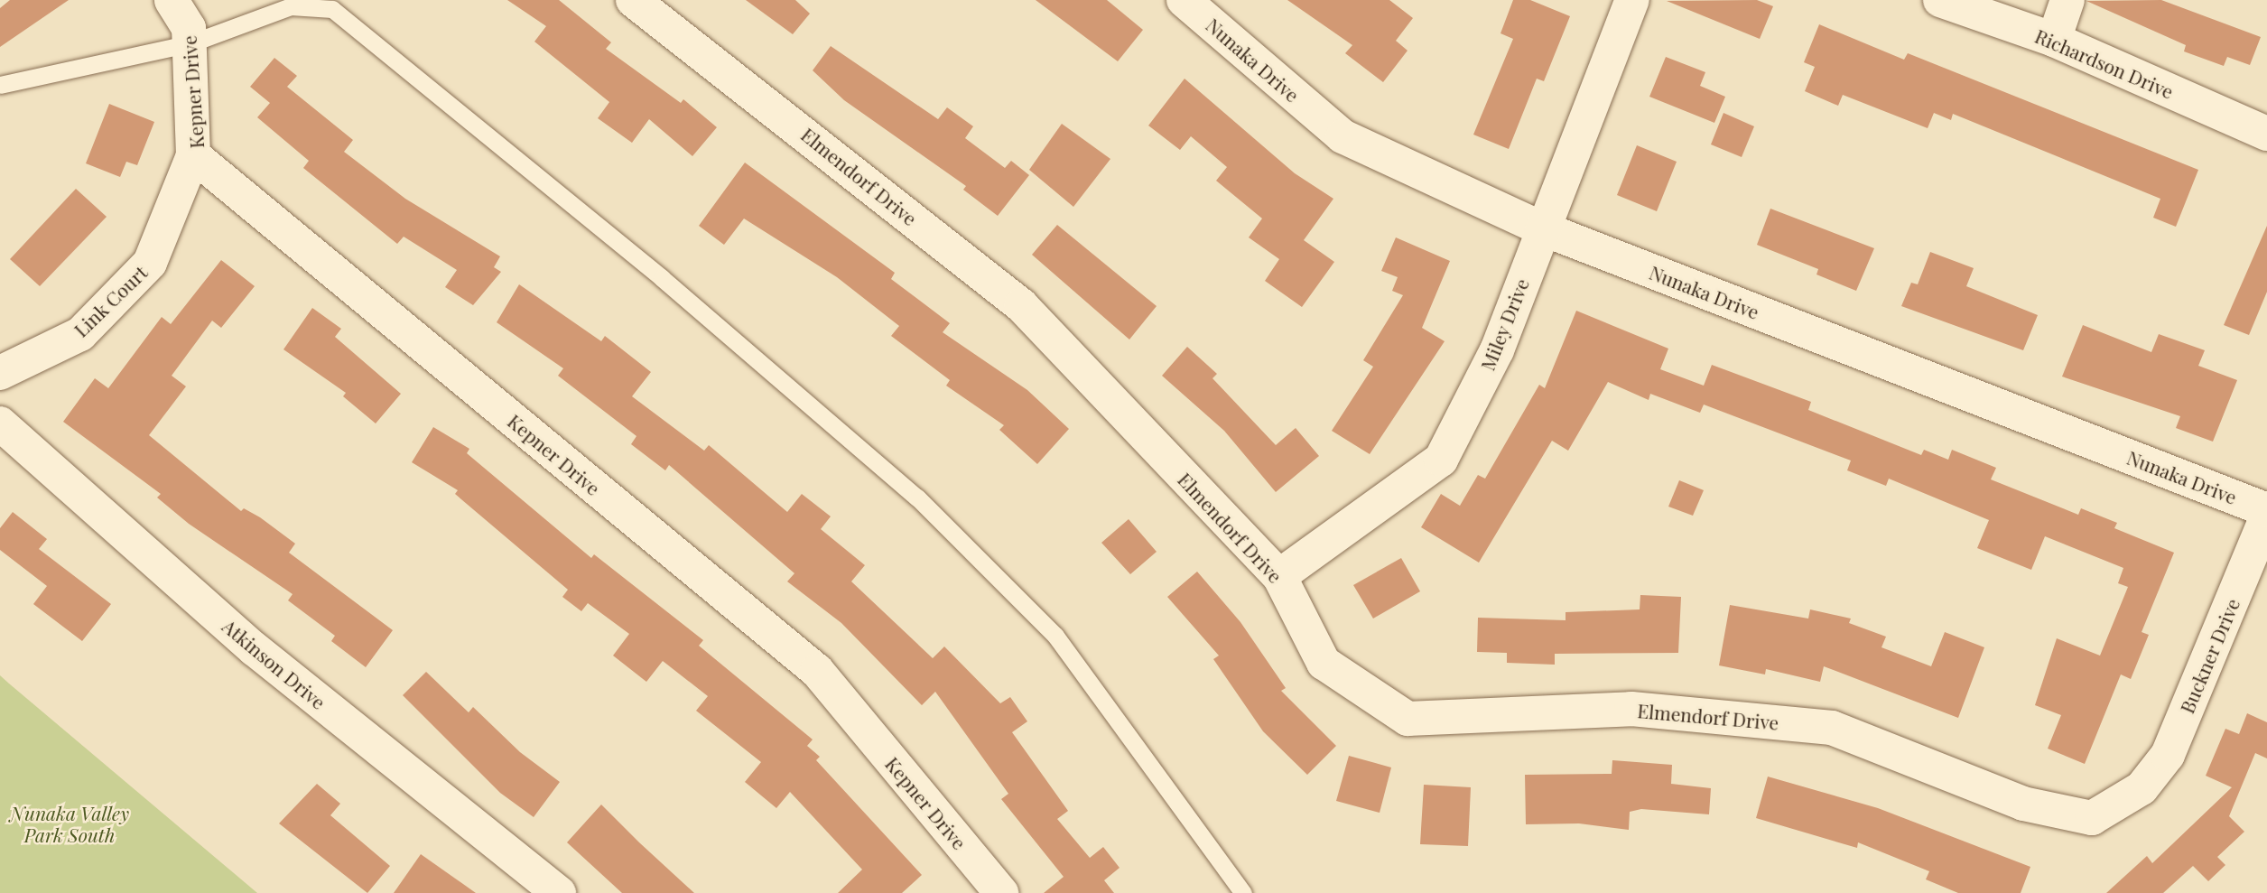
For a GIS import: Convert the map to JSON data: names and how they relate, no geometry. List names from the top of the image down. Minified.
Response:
{"streets":{"street":["Nunaka Drive","Richardson Drive","Kepner Drive","Elmendorf Drive","Link Court","Miley Drive","Buckner Drive","Atkinson Drive"]},"crossings":[["Nunaka Drive","Miley Drive"],["Kepner Drive","Link Court"],["Elmendorf Drive","Miley Drive"],["Elmendorf Drive","Buckner Drive"]],"parks":["Nunaka Valley Park South"]}
